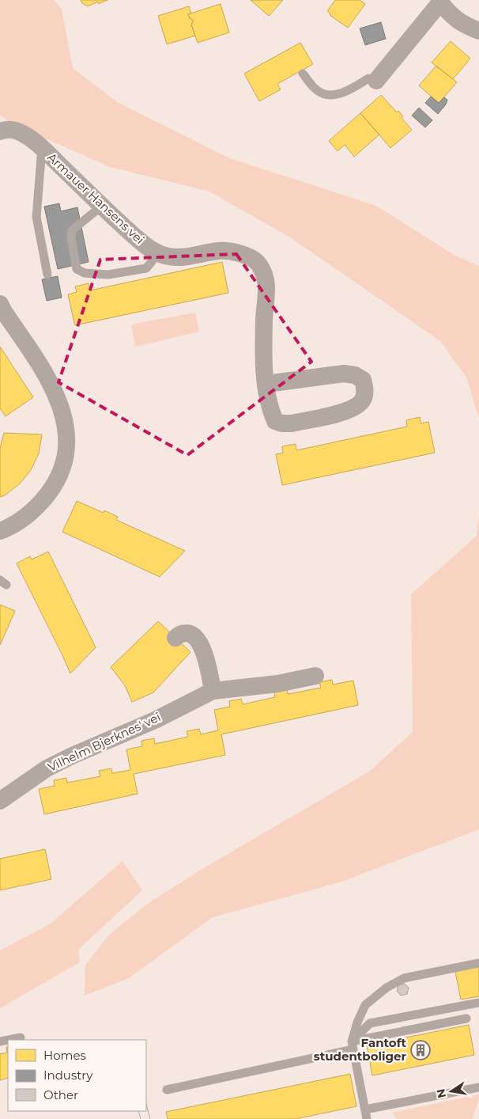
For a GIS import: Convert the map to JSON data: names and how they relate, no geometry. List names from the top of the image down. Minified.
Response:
{"streets":{"street":["Armauer Hansens vei","Vilhelm Bjerknes' vei"]},"places":{"building":["Fantoft studentboliger"]},"legend":["Homes","Industry","Other"],"north":"left"}
